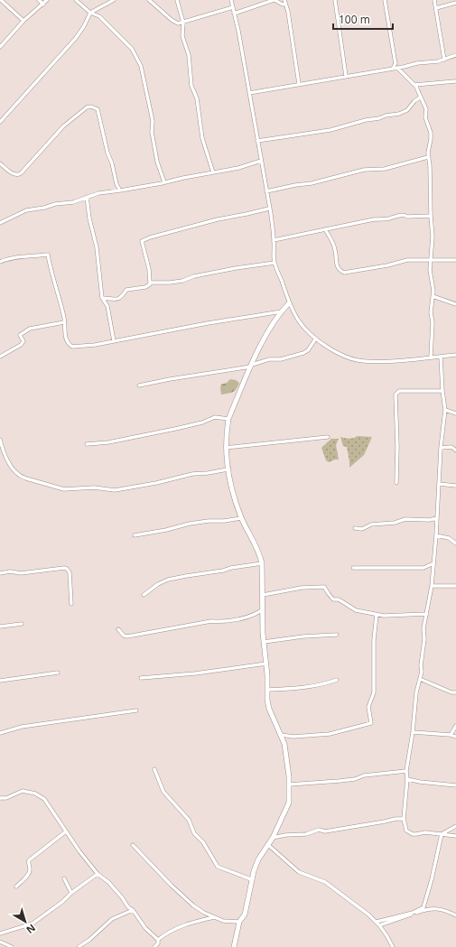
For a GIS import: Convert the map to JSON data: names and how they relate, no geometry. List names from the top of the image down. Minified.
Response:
{"scale_bar":"100 m","north":"bottom right"}
